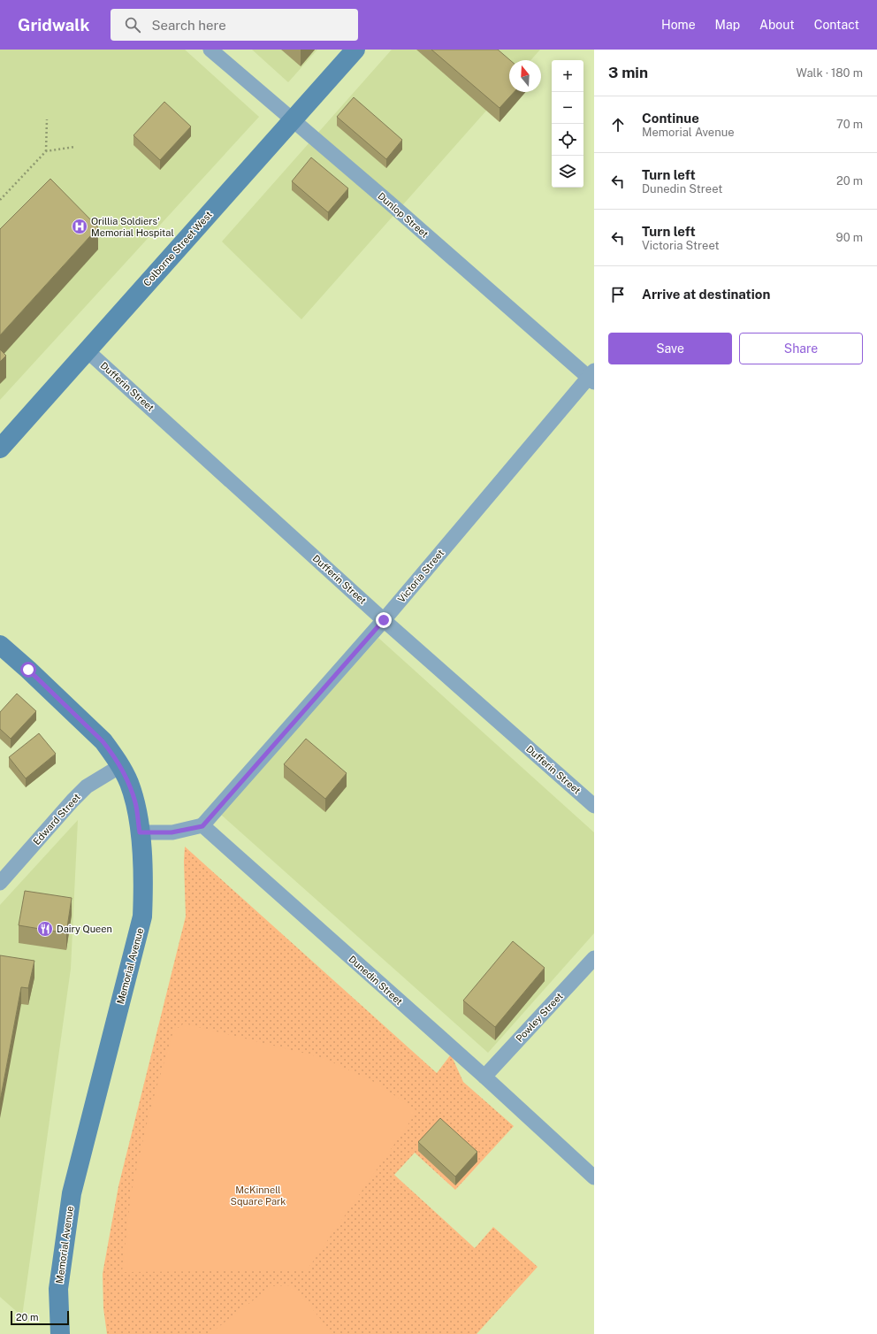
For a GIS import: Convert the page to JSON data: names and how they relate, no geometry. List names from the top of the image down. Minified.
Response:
{"streets":{"main road":["Colborne Street West","Memorial Avenue"],"street":["Dunlop Street","Dufferin Street","Victoria Street","Edward Street","Dunedin Street","Powley Street"]},"crossings":[["Dunlop Street","Colborne Street West"],["Dunlop Street","Victoria Street"],["Colborne Street West","Dufferin Street"],["Dufferin Street","Victoria Street"],["Victoria Street","Dunedin Street"],["Edward Street","Memorial Avenue"],["Dunedin Street","Powley Street"]],"parks":["McKinnell Square Park"],"places":{"hospital":["Orillia Soldiers' Memorial Hospital"],"restaurant":["Dairy Queen"]},"scale_bar":"20 m","north":"top","page":{"header":"Gridwalk","search":"Search here","nav":["Home","Map","About","Contact"],"heading":["3 min","Walk · 180 m"],"map_buttons":["+","−"],"list":[["Continue","Memorial Avenue","70 m"],["Turn left","Dunedin Street","20 m"],["Turn left","Victoria Street","90 m"],"Arrive at destination"],"buttons":["Save","Share"],"scale":"20 m"}}
